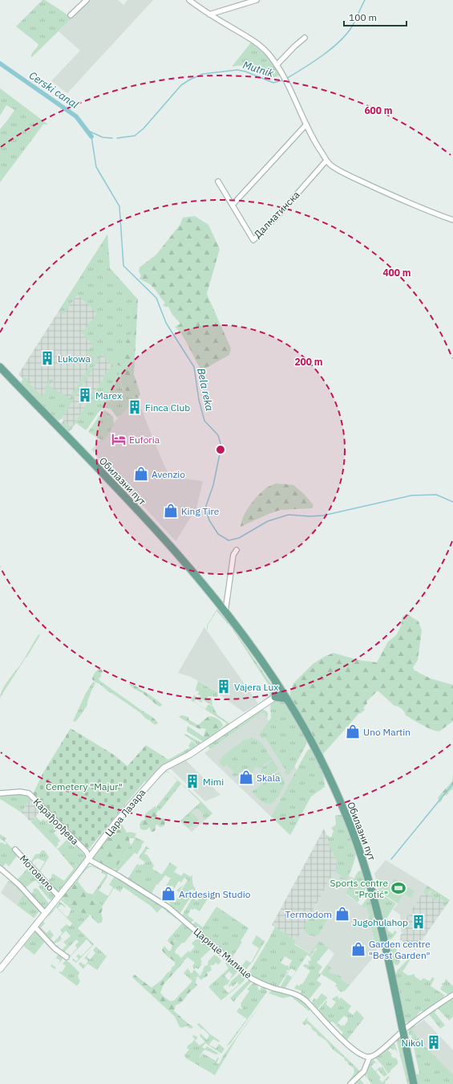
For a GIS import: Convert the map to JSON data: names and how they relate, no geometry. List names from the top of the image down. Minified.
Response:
{"streets":{"main road":["Обилазни пут"],"street":["Далматинска","Цара Лазара","Карађорђева","Мотовило","Царице Милице"]},"crossings":[["Обилазни пут","Цара Лазара"],["Цара Лазара","Карађорђева"],["Цара Лазара","Мотовило"],["Цара Лазара","Царице Милице"],["Карађорђева","Царице Милице"]],"water":["Mutnik","Cerski canal","Bela reka"],"parks":["Cemetery \"Majur\""],"places":{"building":["Lukowa","Marex","Finca Club","Vajera Lux","Mimi","Jugohulahop","Nikol"],"hotel":["Euforia"],"shop":["Avenzio","King Tire","Uno Martin","Skala","Artdesign Studio","Termodom","Garden centre \"Best Garden\""],"sports":["Sports centre \"Protić\""]},"scale_bar":"100 m","rings":["600 m","400 m","200 m"]}
